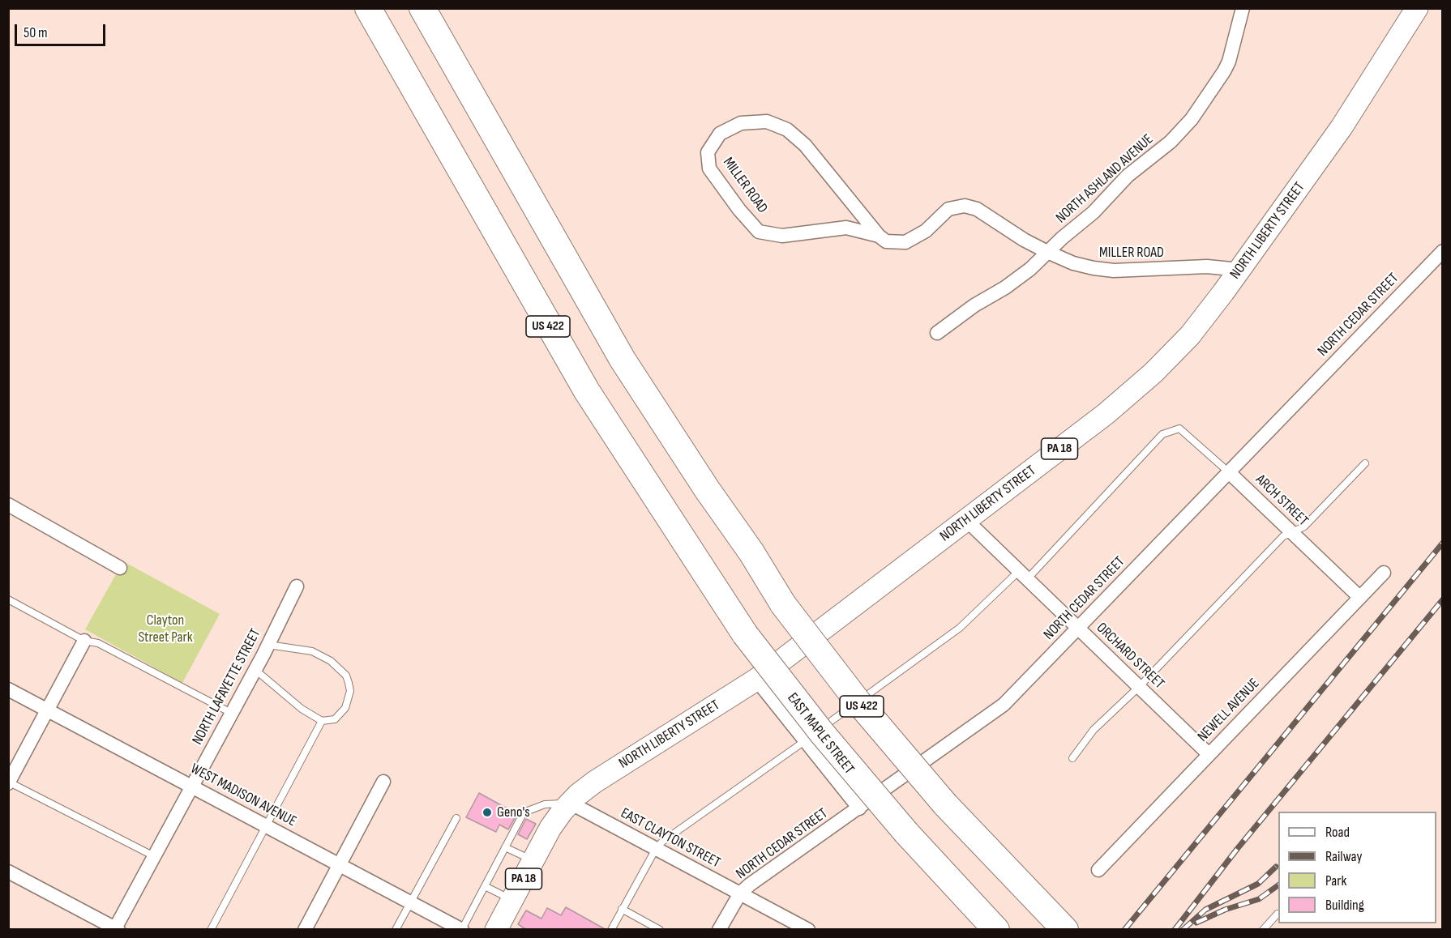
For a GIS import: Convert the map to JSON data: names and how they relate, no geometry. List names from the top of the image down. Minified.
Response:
{"streets":{"highway":["US 422"],"main road":["NORTH LIBERTY STREET","PA 18"],"street":["NORTH ASHLAND AVENUE","MILLER ROAD","NORTH CEDAR STREET","ARCH STREET","ORCHARD STREET","NORTH LAFAYETTE STREET","NEWELL AVENUE","EAST MAPLE STREET","WEST MADISON AVENUE","EAST CLAYTON STREET"]},"crossings":[["NORTH ASHLAND AVENUE","MILLER ROAD"],["MILLER ROAD","NORTH LIBERTY STREET"],["NORTH LIBERTY STREET","ORCHARD STREET"],["NORTH LIBERTY STREET","EAST MAPLE STREET"],["NORTH LIBERTY STREET","EAST CLAYTON STREET"],["NORTH CEDAR STREET","ARCH STREET"],["NORTH CEDAR STREET","ORCHARD STREET"],["NORTH CEDAR STREET","EAST MAPLE STREET"],["NORTH CEDAR STREET","EAST CLAYTON STREET"],["ARCH STREET","ORCHARD STREET"],["ARCH STREET","NEWELL AVENUE"],["ORCHARD STREET","NEWELL AVENUE"],["NORTH LAFAYETTE STREET","WEST MADISON AVENUE"]],"parks":["Clayton Street Park"],"places":["Geno's"],"legend":["Road","Railway","Park","Building"],"scale_bar":"50 m"}
